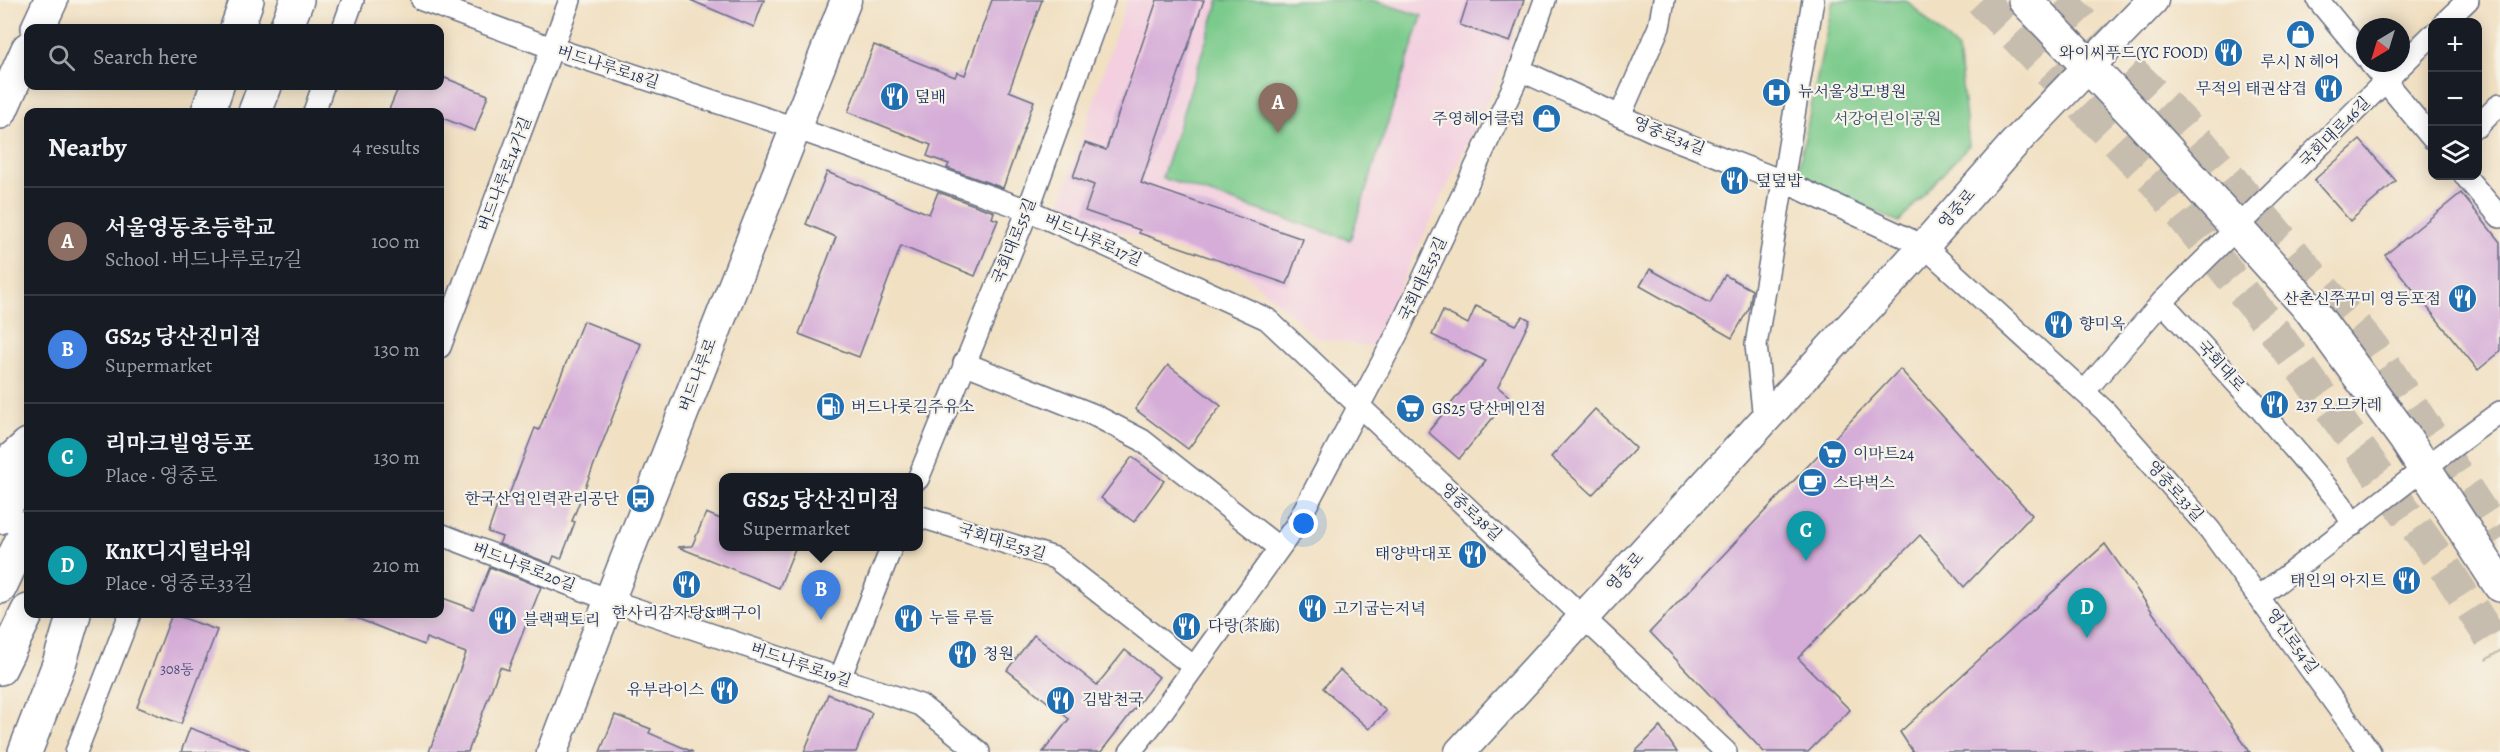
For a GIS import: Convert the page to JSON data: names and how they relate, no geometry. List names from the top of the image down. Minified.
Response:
{"streets":{"main road":["영중로","버드나루로"],"street":["버드나루로18길","국회대로46길","영중로34길","버드나루로14가길","버드나루로17길","국회대로55길","국회대로53길","국회대로","영중로33길","영중로38길","버드나루로20길","영신로54길","버드나루로19길"]},"crossings":[["버드나루로18길","버드나루로14가길"],["버드나루로18길","버드나루로17길"],["버드나루로18길","버드나루로"],["영중로34길","영중로"],["영중로34길","국회대로53길"],["영중로34길","영중로33길"],["영중로","영중로33길"],["영중로","영중로38길"],["버드나루로17길","국회대로55길"],["버드나루로17길","국회대로53길"],["버드나루로17길","버드나루로"],["버드나루로17길","영중로38길"],["국회대로53길","영중로38길"],["국회대로","영신로54길"],["버드나루로","버드나루로20길"],["버드나루로","버드나루로19길"],["영중로33길","영신로54길"],["버드나루로20길","버드나루로19길"]],"parks":["서강어린이공원"],"places":{"shop":["루시 N 헤어","주영헤어클럽"],"restaurant":["와이씨푸드(YC FOOD)","무적의 태권삼겹","덮배","덮덮밥","산촌신쭈꾸미 영등포점","향미옥","237 오므카레","태양박대포","태인의 아지트","한사리감자탕&뼈구이","고기굽는저녁","누들 루들","블랙팩토리","다랑(茶廊)","청원","유부라이스","김밥천국"],"hospital":["뉴서울성모병원"],"fuel station":["버드나룻길주유소"],"supermarket":["GS25 당산메인점","이마트24"],"cafe":["스타벅스"],"bus stop":["한국산업인력관리공단"]},"house_numbers":["308동"],"north":"bottom left","page":{"map_buttons":["+","−"],"search":"Search here","pins":["A","C","B","D"],"heading":["Nearby","4 results"],"list":[{"mark":"A","name":"서울영동초등학교","note":"School · 버드나루로17길","value":"100 m"},{"mark":"B","name":"GS25 당산진미점","note":"Supermarket","value":"130 m"},{"mark":"C","name":"리마크빌영등포","note":"Place · 영중로","value":"130 m"},{"mark":"D","name":"KnK디지털타워","note":"Place · 영중로33길","value":"210 m"}],"popup":["GS25 당산진미점","Supermarket"]}}
